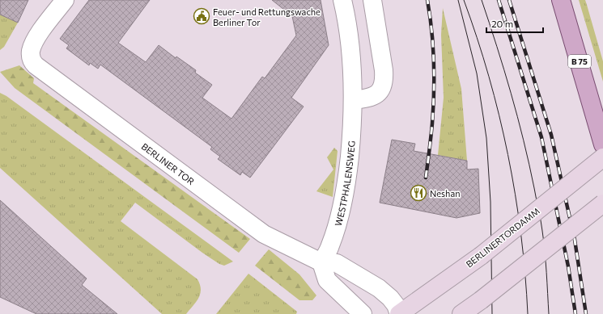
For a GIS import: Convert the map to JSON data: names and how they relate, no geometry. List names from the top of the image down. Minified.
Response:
{"streets":{"main road":["B 75","BERLINERTORDAMM"],"street":["BERLINER TOR","WESTPHALENSWEG"]},"crossings":[["BERLINER TOR","WESTPHALENSWEG"],["BERLINER TOR","BERLINERTORDAMM"]],"places":{"public building":["Feuer- und Rettungswache Berliner Tor"],"restaurant":["Neshan"]},"scale_bar":"20 m"}
